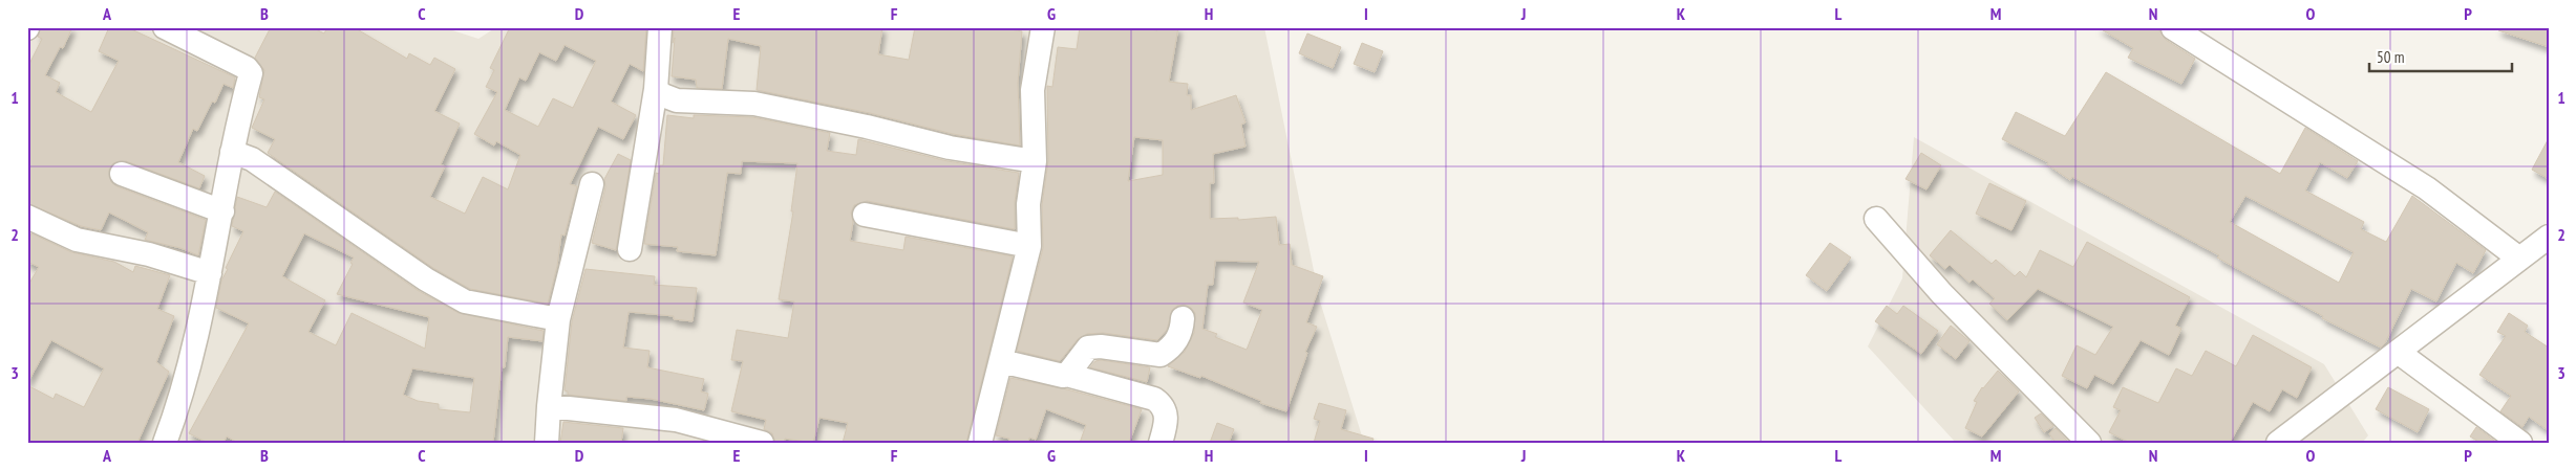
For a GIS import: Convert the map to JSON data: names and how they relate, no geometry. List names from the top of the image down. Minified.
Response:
{"scale_bar":"50 m","grid":{"columns":["A","B","C","D","E","F","G","H","I","J","K","L","M","N","O","P"],"rows":["1","2","3"]}}
